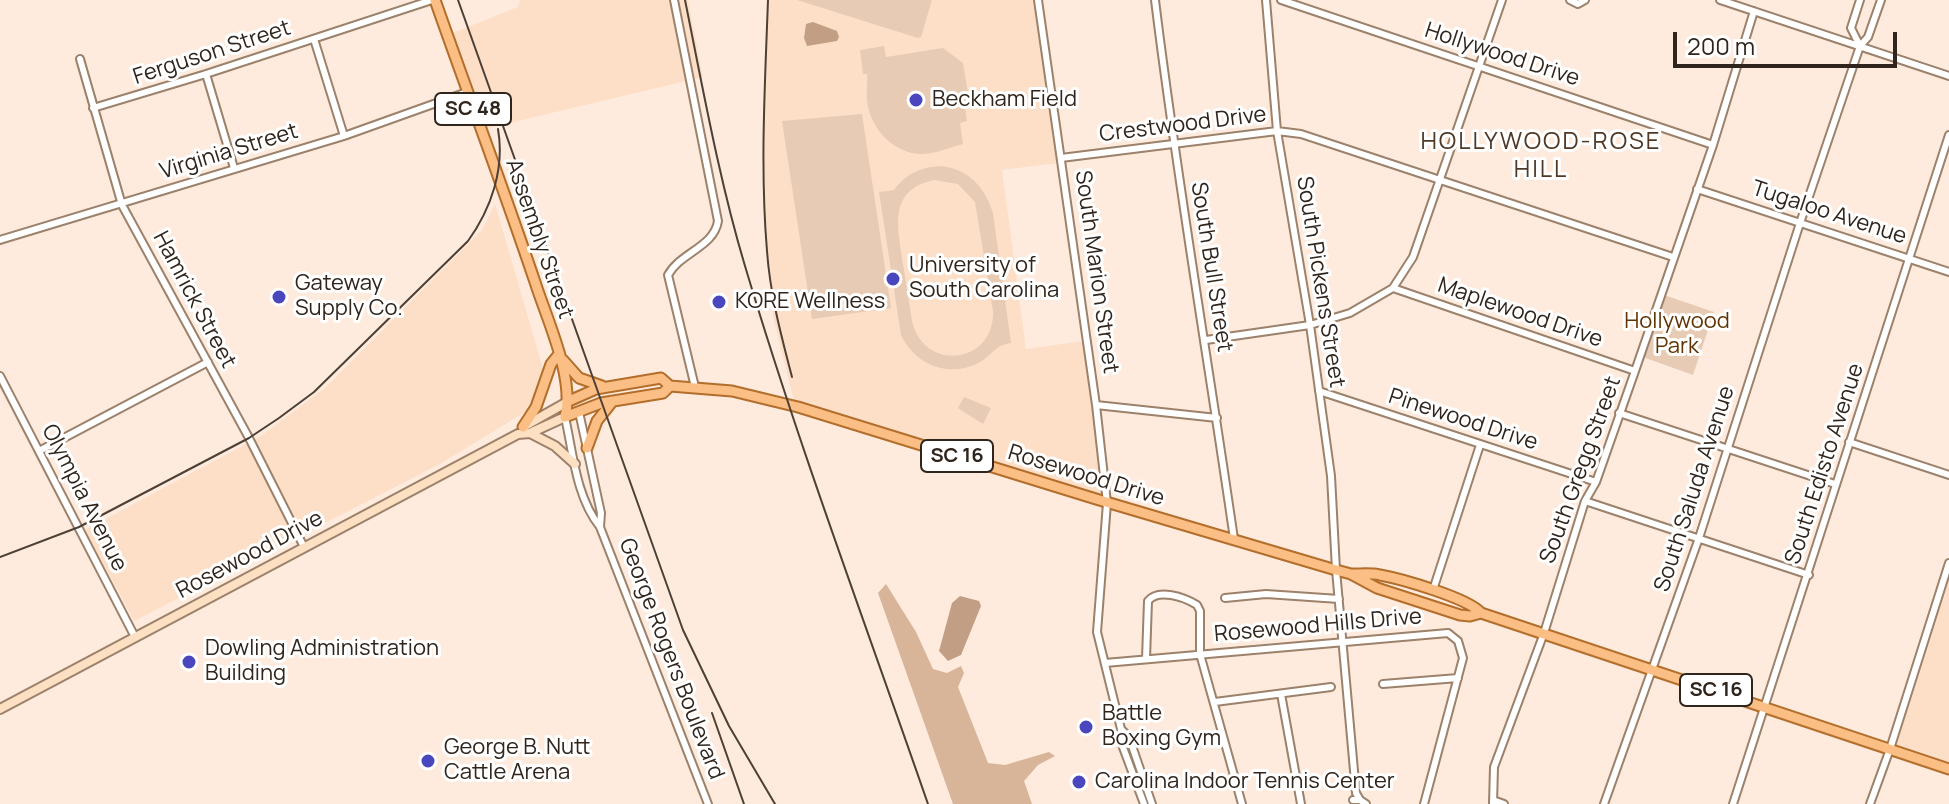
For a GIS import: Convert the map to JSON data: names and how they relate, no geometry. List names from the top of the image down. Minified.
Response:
{"streets":{"main road":["SC 48","Assembly Street","SC 16","Rosewood Drive"],"street":["Ferguson Street","Hollywood Drive","Crestwood Drive","Virginia Street","Tugaloo Avenue","South Bull Street","South Marion Street","South Pickens Street","Hamrick Street","Maplewood Drive","Pinewood Drive","South Edisto Avenue","South Gregg Street","South Saluda Avenue","Olympia Avenue","Rosewood Hills Drive","George Rogers Boulevard"]},"crossings":[["Ferguson Street","Assembly Street"],["Ferguson Street","Hamrick Street"],["Hollywood Drive","South Gregg Street"],["Crestwood Drive","South Bull Street"],["Crestwood Drive","South Marion Street"],["Crestwood Drive","South Pickens Street"],["Crestwood Drive","South Gregg Street"],["Virginia Street","Assembly Street"],["Virginia Street","Hamrick Street"],["Tugaloo Avenue","South Edisto Avenue"],["Tugaloo Avenue","South Gregg Street"],["Tugaloo Avenue","South Saluda Avenue"],["Assembly Street","Rosewood Drive"],["Assembly Street","George Rogers Boulevard"],["South Bull Street","Rosewood Drive"],["South Marion Street","Rosewood Drive"],["South Marion Street","Rosewood Hills Drive"],["South Pickens Street","Pinewood Drive"],["South Pickens Street","Rosewood Drive"],["Hamrick Street","Rosewood Drive"],["Maplewood Drive","South Gregg Street"],["Pinewood Drive","South Gregg Street"],["South Edisto Avenue","Rosewood Drive"],["South Gregg Street","Rosewood Drive"],["Rosewood Drive","South Saluda Avenue"],["Rosewood Drive","Olympia Avenue"],["Rosewood Drive","George Rogers Boulevard"]],"districts":["HOLLYWOOD-ROSE HILL"],"parks":["Hollywood Park"],"places":["Beckham Field","University of South Carolina","Gateway Supply Co.","KORE Wellness","Dowling Administration Building","Battle Boxing Gym","George B. Nutt Cattle Arena","Carolina Indoor Tennis Center"],"scale_bar":"200 m"}
